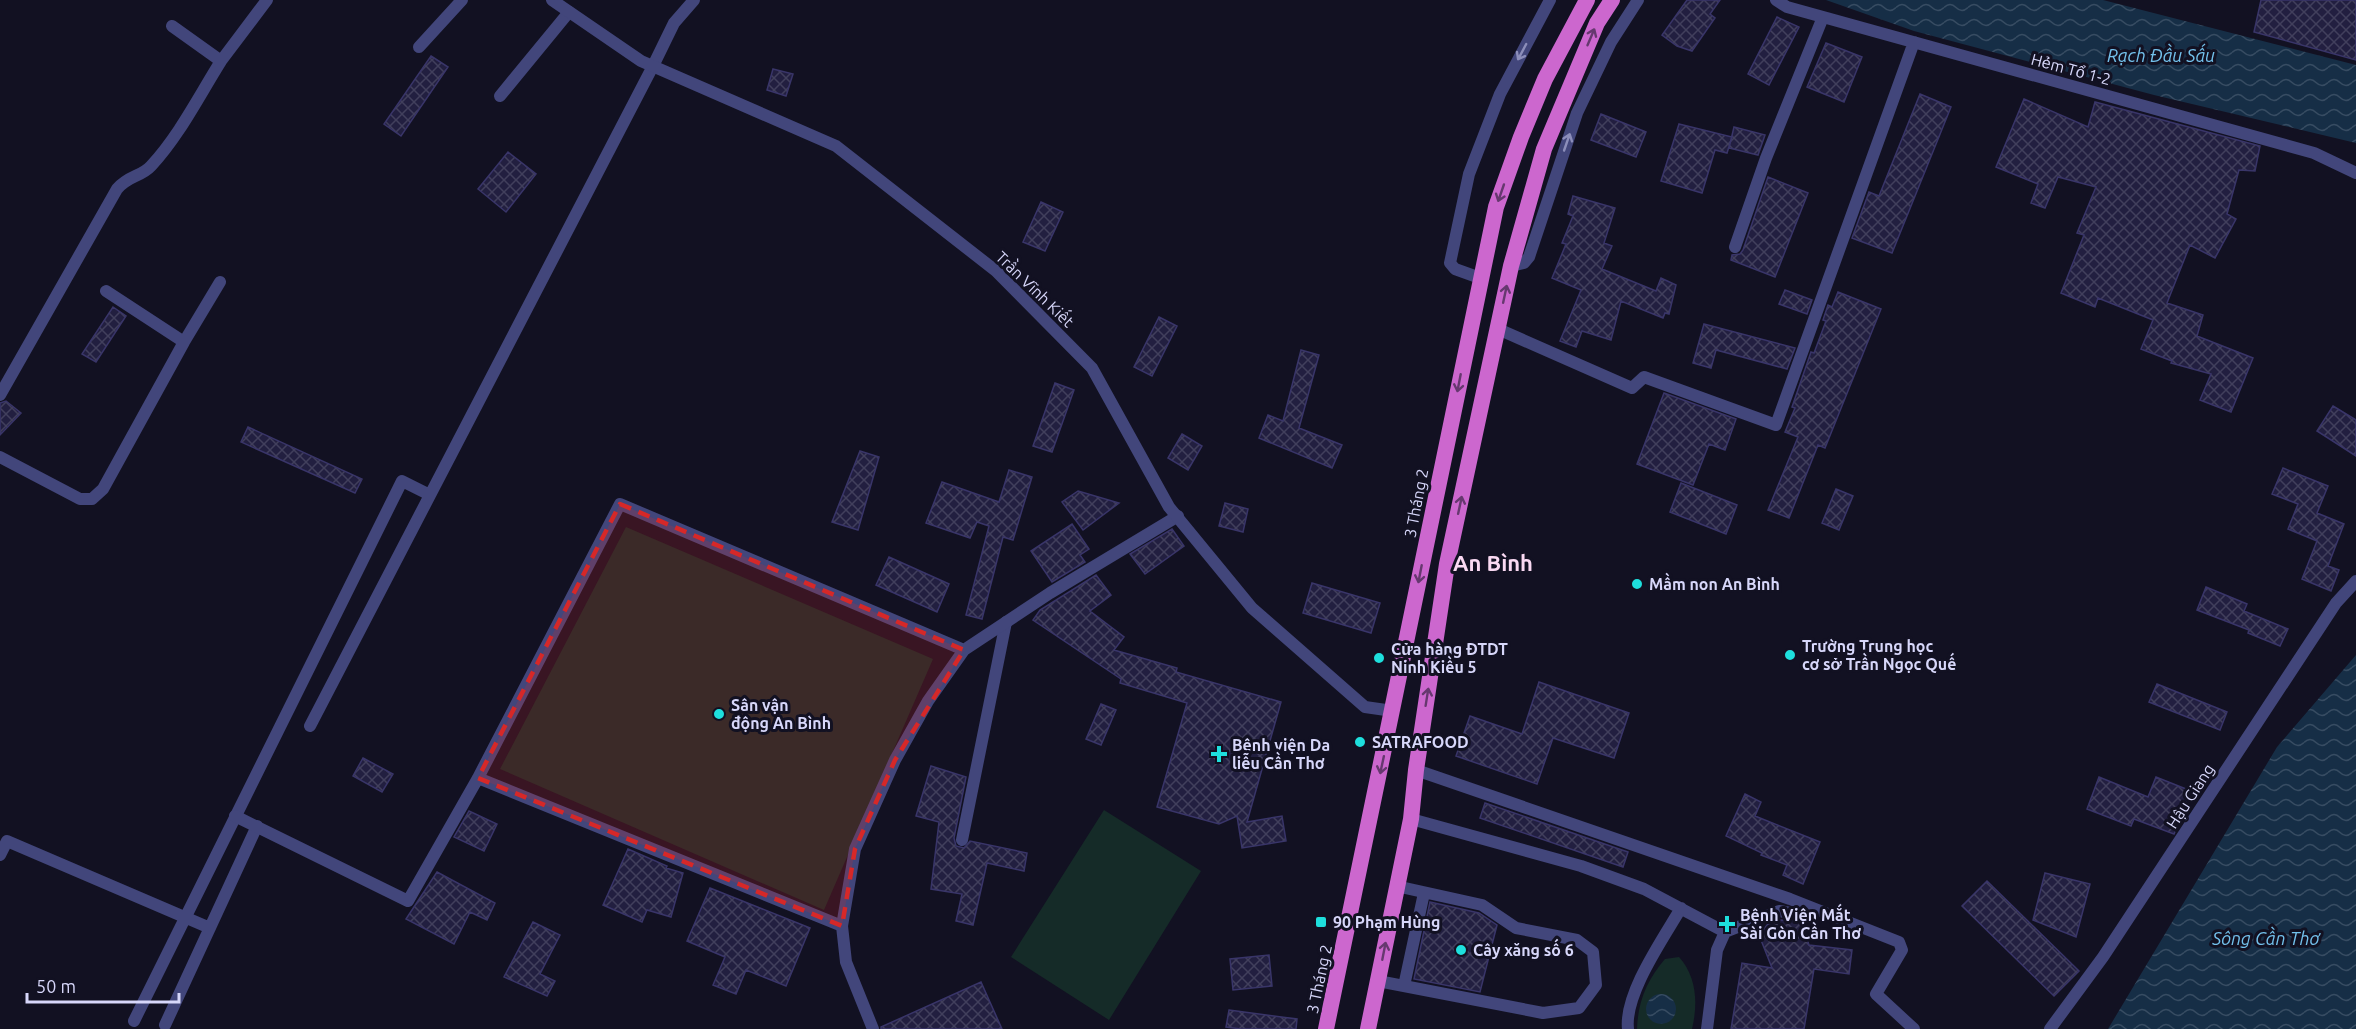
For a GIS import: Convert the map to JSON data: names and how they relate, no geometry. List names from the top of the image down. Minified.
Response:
{"streets":{"highway":["3 Tháng 2"],"street":["Hẻm Tổ 1-2","Trần Vĩnh Kiết","Hậu Giang"]},"crossings":[["Trần Vĩnh Kiết","3 Tháng 2"]],"districts":["An Bình"],"water":["Rạch Đầu Sấu","Sông Cần Thơ"],"places":{"other":["Mầm non An Bình","Trường Trung học cơ sở Trần Ngọc Quế","Cửa hàng ĐTDT Ninh Kiều 5","Sân vận động An Bình","SATRAFOOD","Cây xăng số 6"],"health":["Bệnh viện Da liễu Cần Thơ","Bệnh Viện Mắt Sài Gòn Cần Thơ"],"transit":["90 Phạm Hùng"]},"scale_bar":"50 m"}
